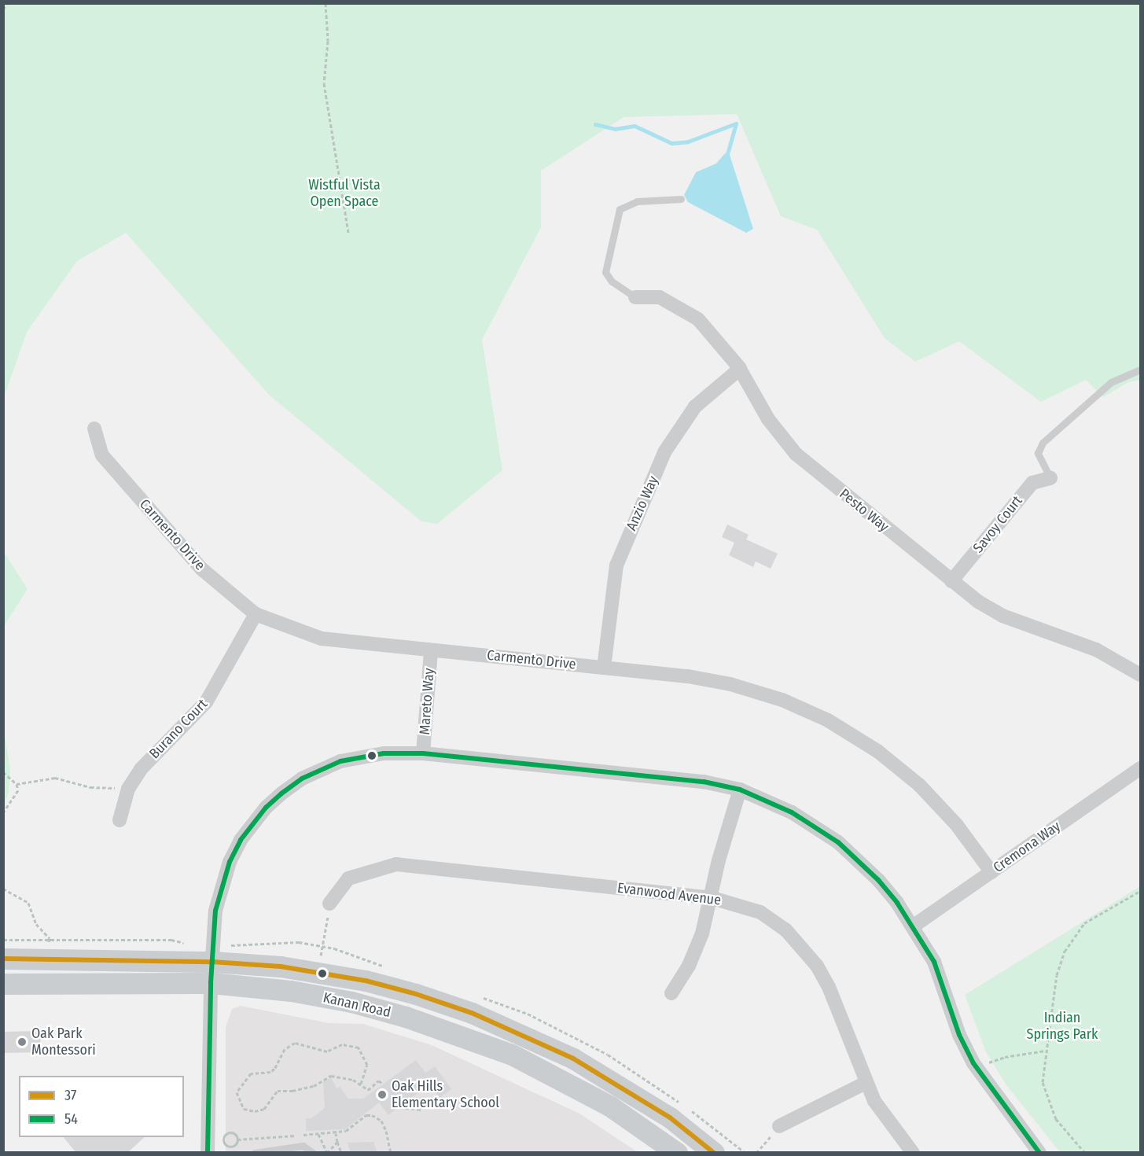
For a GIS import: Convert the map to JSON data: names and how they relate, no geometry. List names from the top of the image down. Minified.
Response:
{"streets":{"main road":["Kanan Road"],"street":["Anzio Way","Pesto Way","Savoy Court","Carmento Drive","Mareto Way","Burano Court","Cremona Way","Evanwood Avenue"]},"crossings":[["Anzio Way","Pesto Way"],["Anzio Way","Carmento Drive"],["Pesto Way","Savoy Court"],["Carmento Drive","Mareto Way"],["Carmento Drive","Burano Court"],["Carmento Drive","Cremona Way"]],"parks":["Wistful Vista Open Space","Indian Springs Park"],"places":["Oak Park Montessori","Oak Hills Elementary School"],"lines":["transit line 54","transit line 37"],"legend":["37","54"]}
